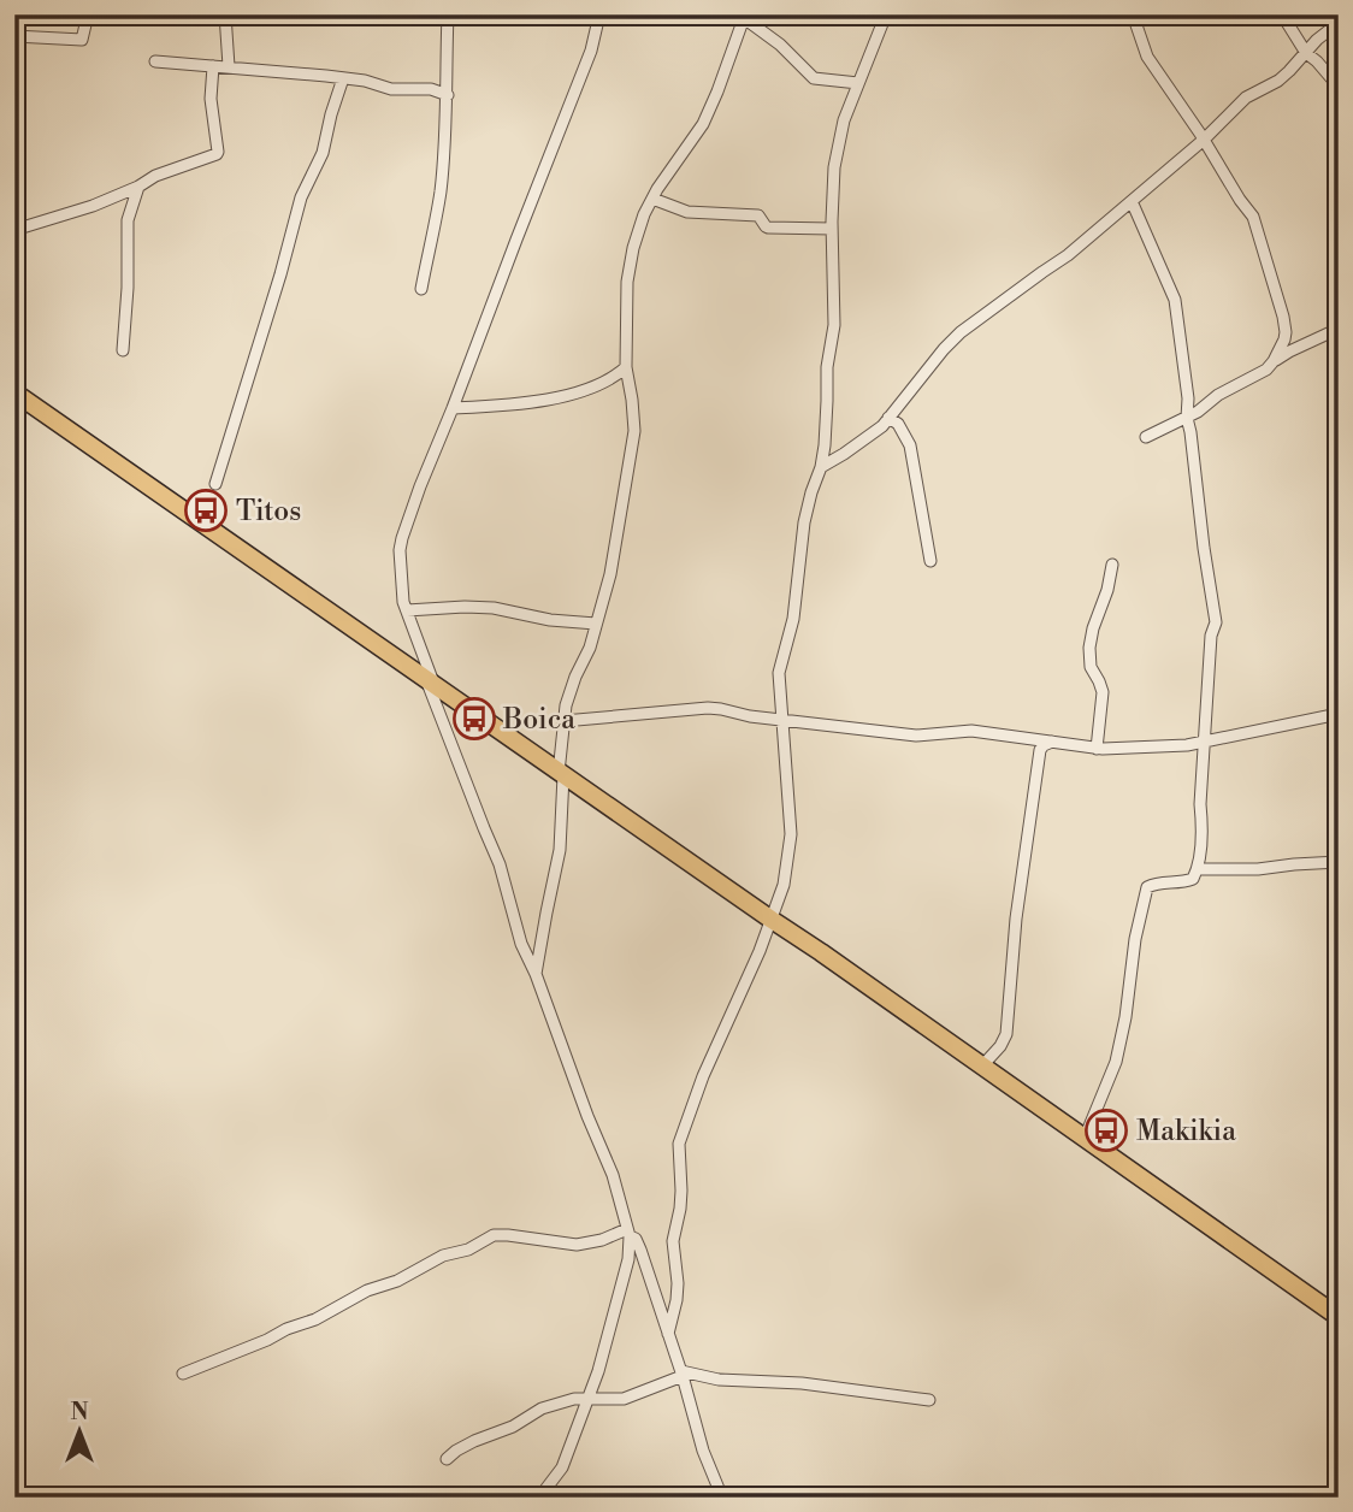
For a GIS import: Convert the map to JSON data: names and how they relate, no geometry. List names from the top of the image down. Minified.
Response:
{"places":{"bus stop":["Titos","Boica","Makikia"]},"north":"top"}
